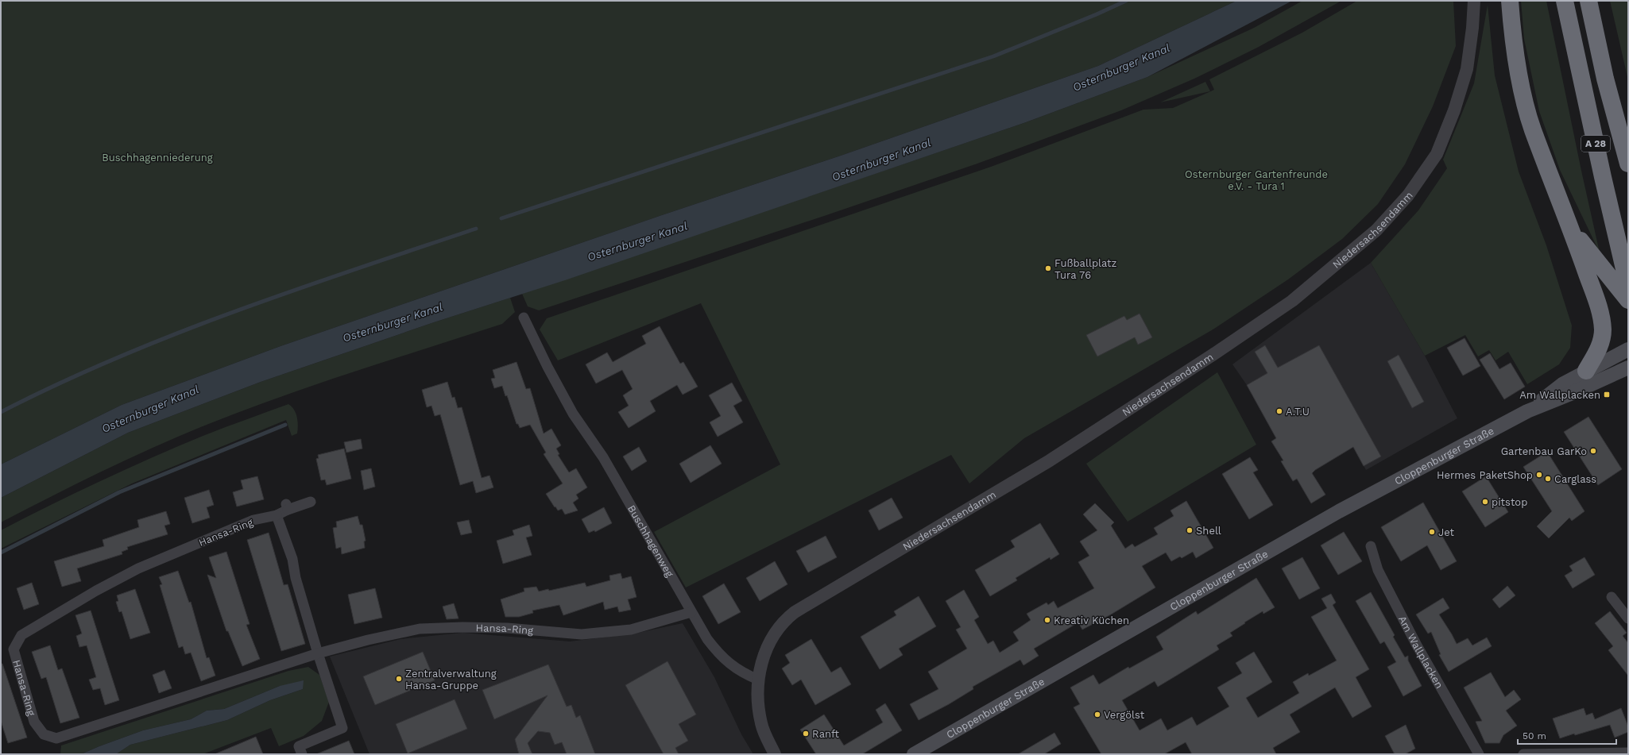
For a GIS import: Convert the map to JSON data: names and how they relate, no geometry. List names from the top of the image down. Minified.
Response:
{"streets":{"highway":["A 28"],"main road":["Cloppenburger Straße"],"street":["Niedersachsendamm","Hansa-Ring","Buschhagenweg","Am Wallplacken"]},"crossings":[["Niedersachsendamm","Buschhagenweg"],["Hansa-Ring","Buschhagenweg"]],"water":["Osternburger Kanal"],"parks":["Buschhagenniederung","Osternburger Gartenfreunde e.V. - Tura 1"],"places":{"other":["Fußballplatz Tura 76","A.T.U","Gartenbau GarKo","Hermes PaketShop","Carglass","pitstop","Shell","Jet","Kreativ Küchen","Zentralverwaltung Hansa-Gruppe","Vergölst","Ranft"],"transit":["Am Wallplacken"]},"scale_bar":"50 m"}
